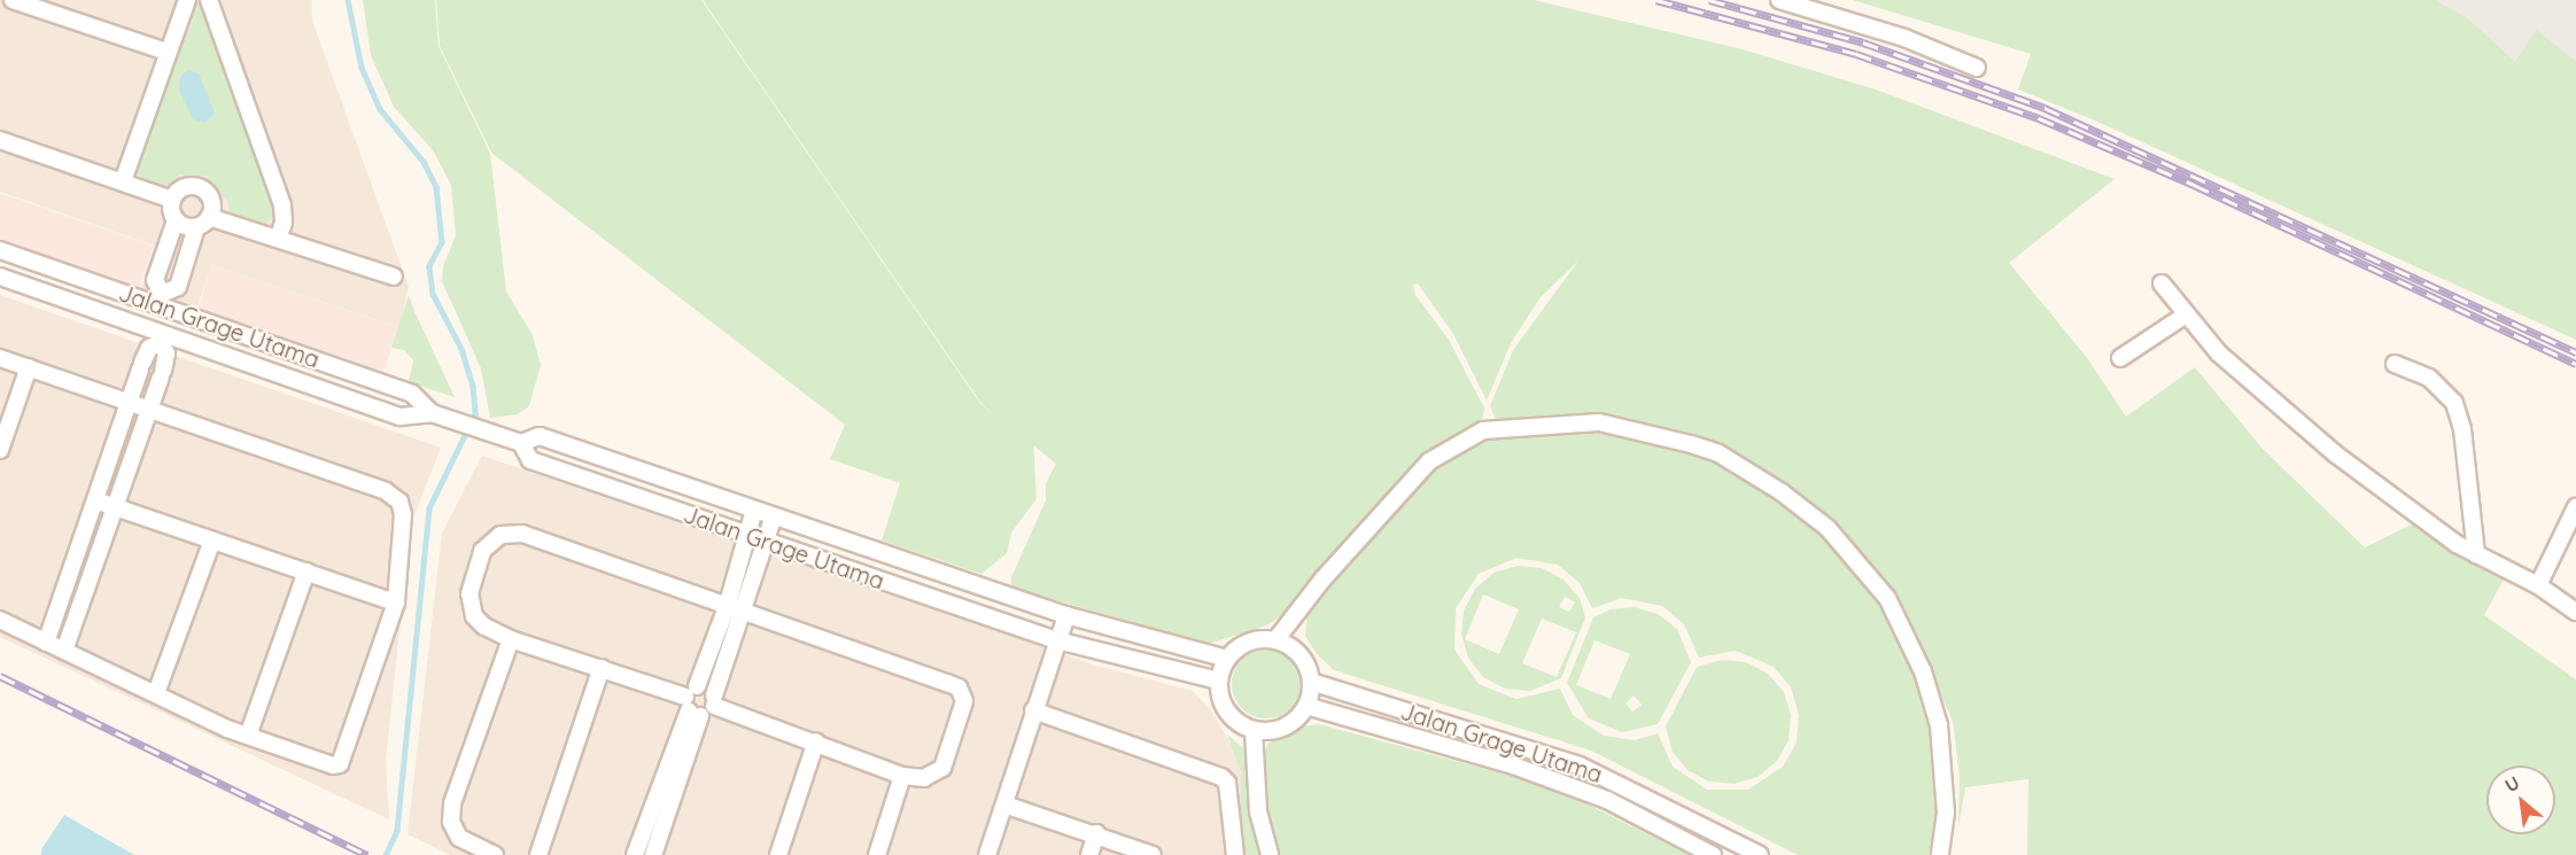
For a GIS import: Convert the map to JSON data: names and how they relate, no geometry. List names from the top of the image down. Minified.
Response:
{"streets":{"street":["Jalan Grage Utama"]},"north":"top left"}
